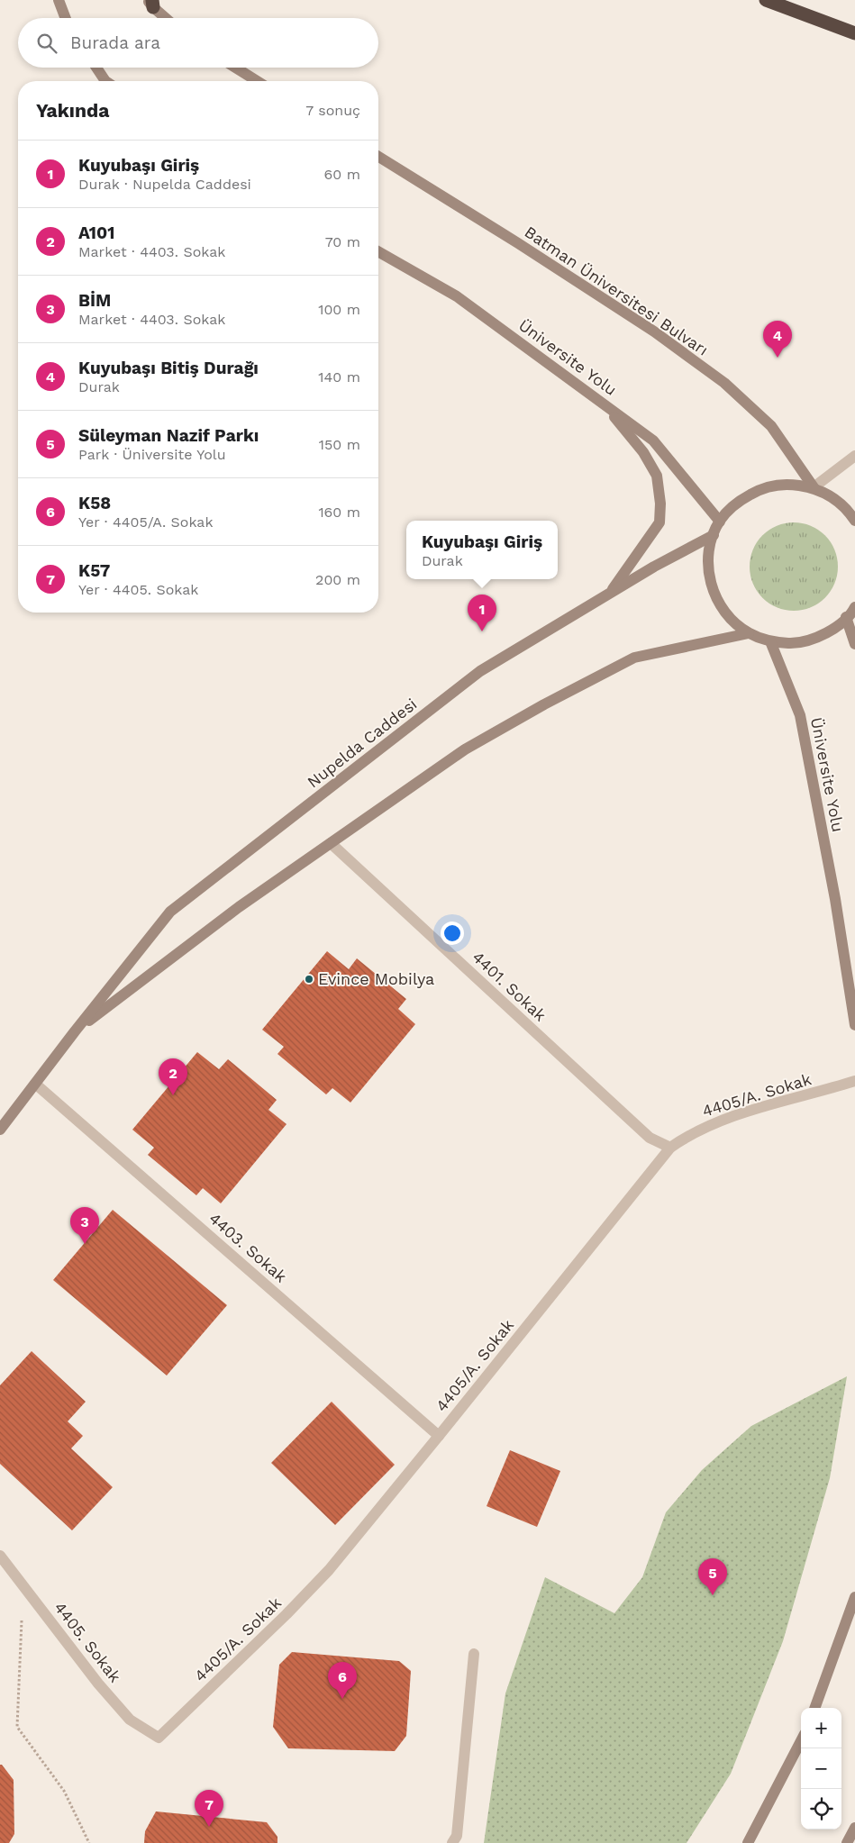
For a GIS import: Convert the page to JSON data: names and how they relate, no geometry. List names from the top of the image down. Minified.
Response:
{"streets":{"main road":["Batman Üniversitesi Bulvarı","Üniversite Yolu","Nupelda Caddesi"],"street":["4401. Sokak","4405/A. Sokak","4403. Sokak","4405. Sokak"]},"crossings":[["Nupelda Caddesi","4401. Sokak"],["Nupelda Caddesi","4403. Sokak"],["4401. Sokak","4405/A. Sokak"],["4405/A. Sokak","4403. Sokak"],["4405/A. Sokak","4405. Sokak"]],"places":["Evince Mobilya"],"page":{"search":"Burada ara","heading":["Yakında","7 sonuç"],"list":[{"mark":"1","name":"Kuyubaşı Giriş","note":"Durak · Nupelda Caddesi","value":"60 m"},{"mark":"2","name":"A101","note":"Market · 4403. Sokak","value":"70 m"},{"mark":"3","name":"BİM","note":"Market · 4403. Sokak","value":"100 m"},{"mark":"4","name":"Kuyubaşı Bitiş Durağı","note":"Durak","value":"140 m"},{"mark":"5","name":"Süleyman Nazif Parkı","note":"Park · Üniversite Yolu","value":"150 m"},{"mark":"6","name":"K58","note":"Yer · 4405/A. Sokak","value":"160 m"},{"mark":"7","name":"K57","note":"Yer · 4405. Sokak","value":"200 m"}],"pins":["4","1","2","3","5","6","7"],"popup":["Kuyubaşı Giriş","Durak"],"map_buttons":["+","−"]}}
